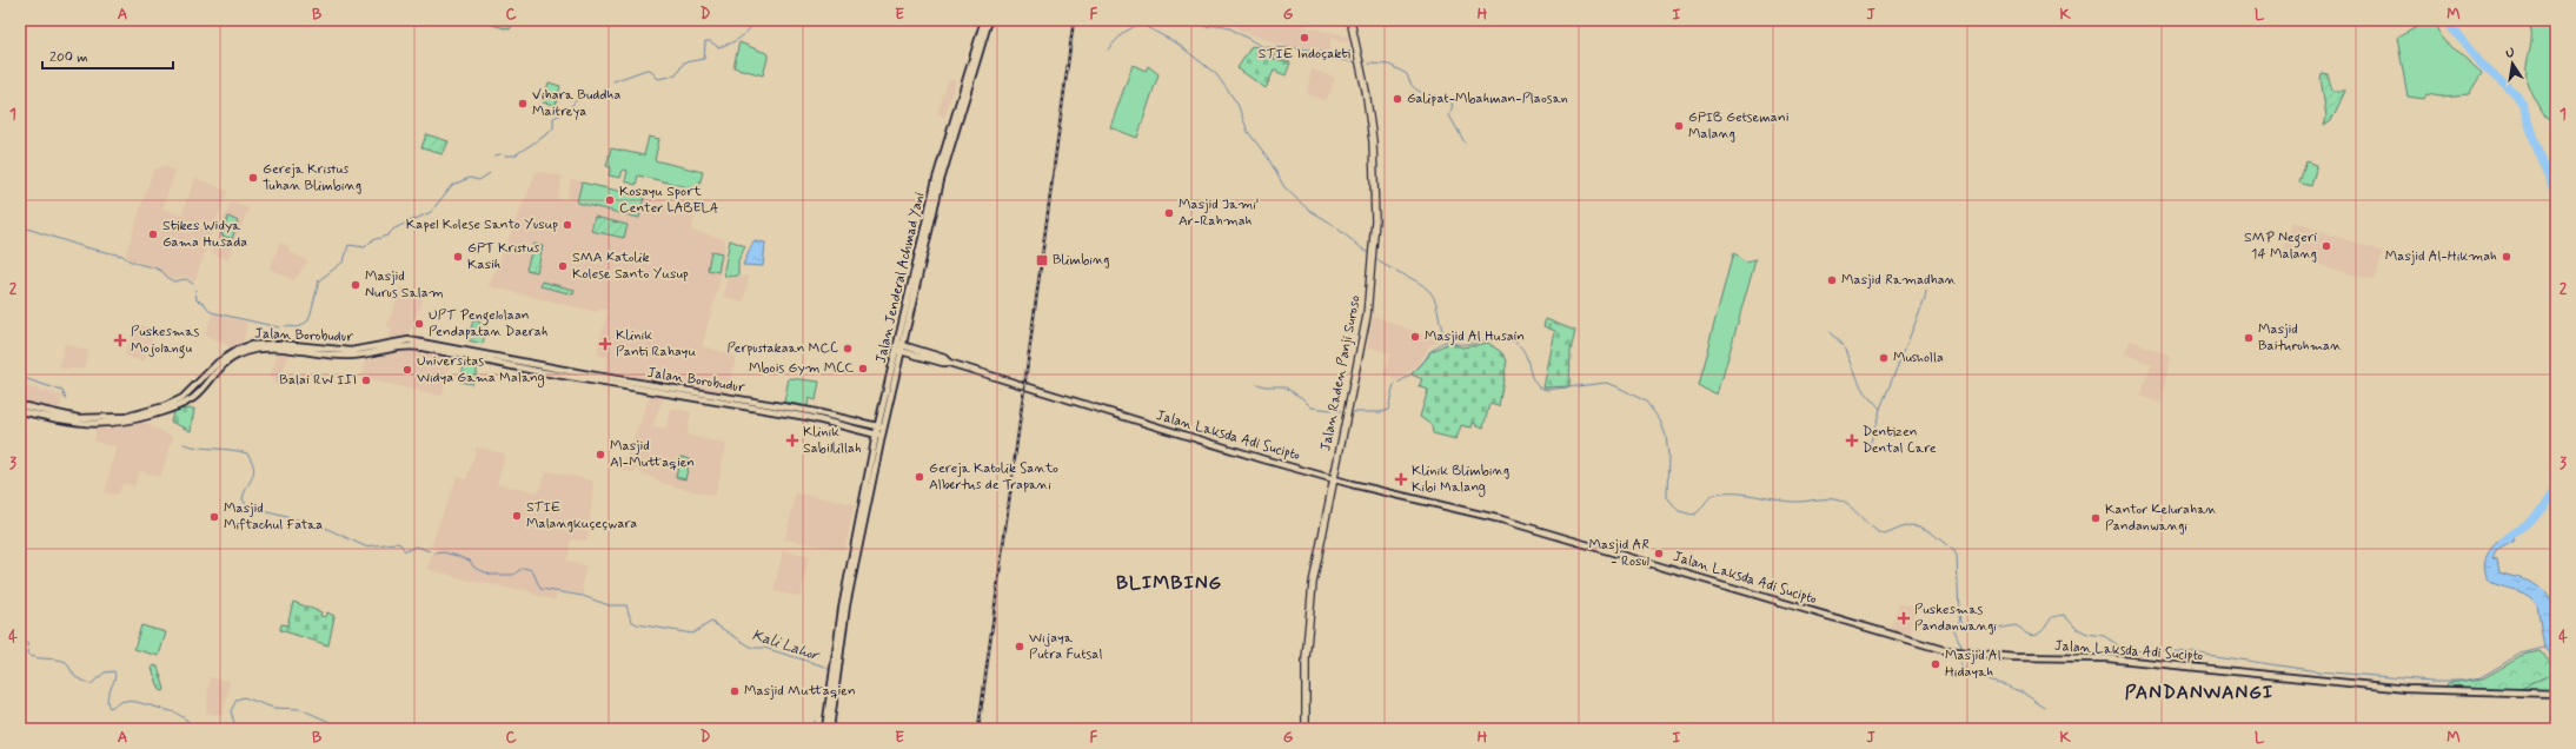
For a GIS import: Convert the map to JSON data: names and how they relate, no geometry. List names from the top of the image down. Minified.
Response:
{"streets":{"highway":["Jalan Raden Panji Suroso"],"main road":["Jalan Jenderal Achmad Yani","Jalan Borobudur","Jalan Laksda Adi Sucipto"]},"crossings":[["Jalan Jenderal Achmad Yani","Jalan Borobudur"],["Jalan Jenderal Achmad Yani","Jalan Laksda Adi Sucipto"],["Jalan Raden Panji Suroso","Jalan Laksda Adi Sucipto"]],"districts":["BLIMBING","PANDANWANGI"],"water":["Kali Lahor"],"places":{"other":["STIE Indoçakti","Galipat-Mbahman-Plaosan","Vihara Buddha Maitreya","GPIB Getsemani Malang","Gereja Kristus Tuhan Blimbing","Kosayu Sport Center LABELA","Masjid Jami' Ar-Rahmah","Kapel Kolese Santo Yusup","Stikes Widya Gama Husada","SMP Negeri 14 Malang","GPT Kristus Kasih","Masjid Al-Hikmah","SMA Katolik Kolese Santo Yusup","Masjid Ramadhan","Masjid Nurus Salam","UPT Pengelolaan Pendapatan Daerah","Masjid Al Husain","Masjid Baiturohman","Perpustakaan MCC","Musholla","Mbois Gym MCC","Universitas Widya Gama Malang","Balai RW III","Masjid Al-Muttaqien","Gereja Katolik Santo Albertus de Trapani","STIE Malangkuçeçwara","Masjid Miftachul Fataa","Kantor Kelurahan Pandanwangi","Masjid AR - Rosul","Wijaya Putra Futsal","Masjid Al Hidayah","Masjid Muttaqien"],"transit":["Blimbing"],"health":["Puskesmas Mojolangu","Klinik Panti Rahayu","Klinik Sabillillah","Dentizen Dental Care","Klinik Blimbing Kibi Malang","Puskesmas Pandanwangi"]},"scale_bar":"200 m","north":"top","grid":{"columns":["A","B","C","D","E","F","G","H","I","J","K","L","M"],"rows":["1","2","3","4"]}}
